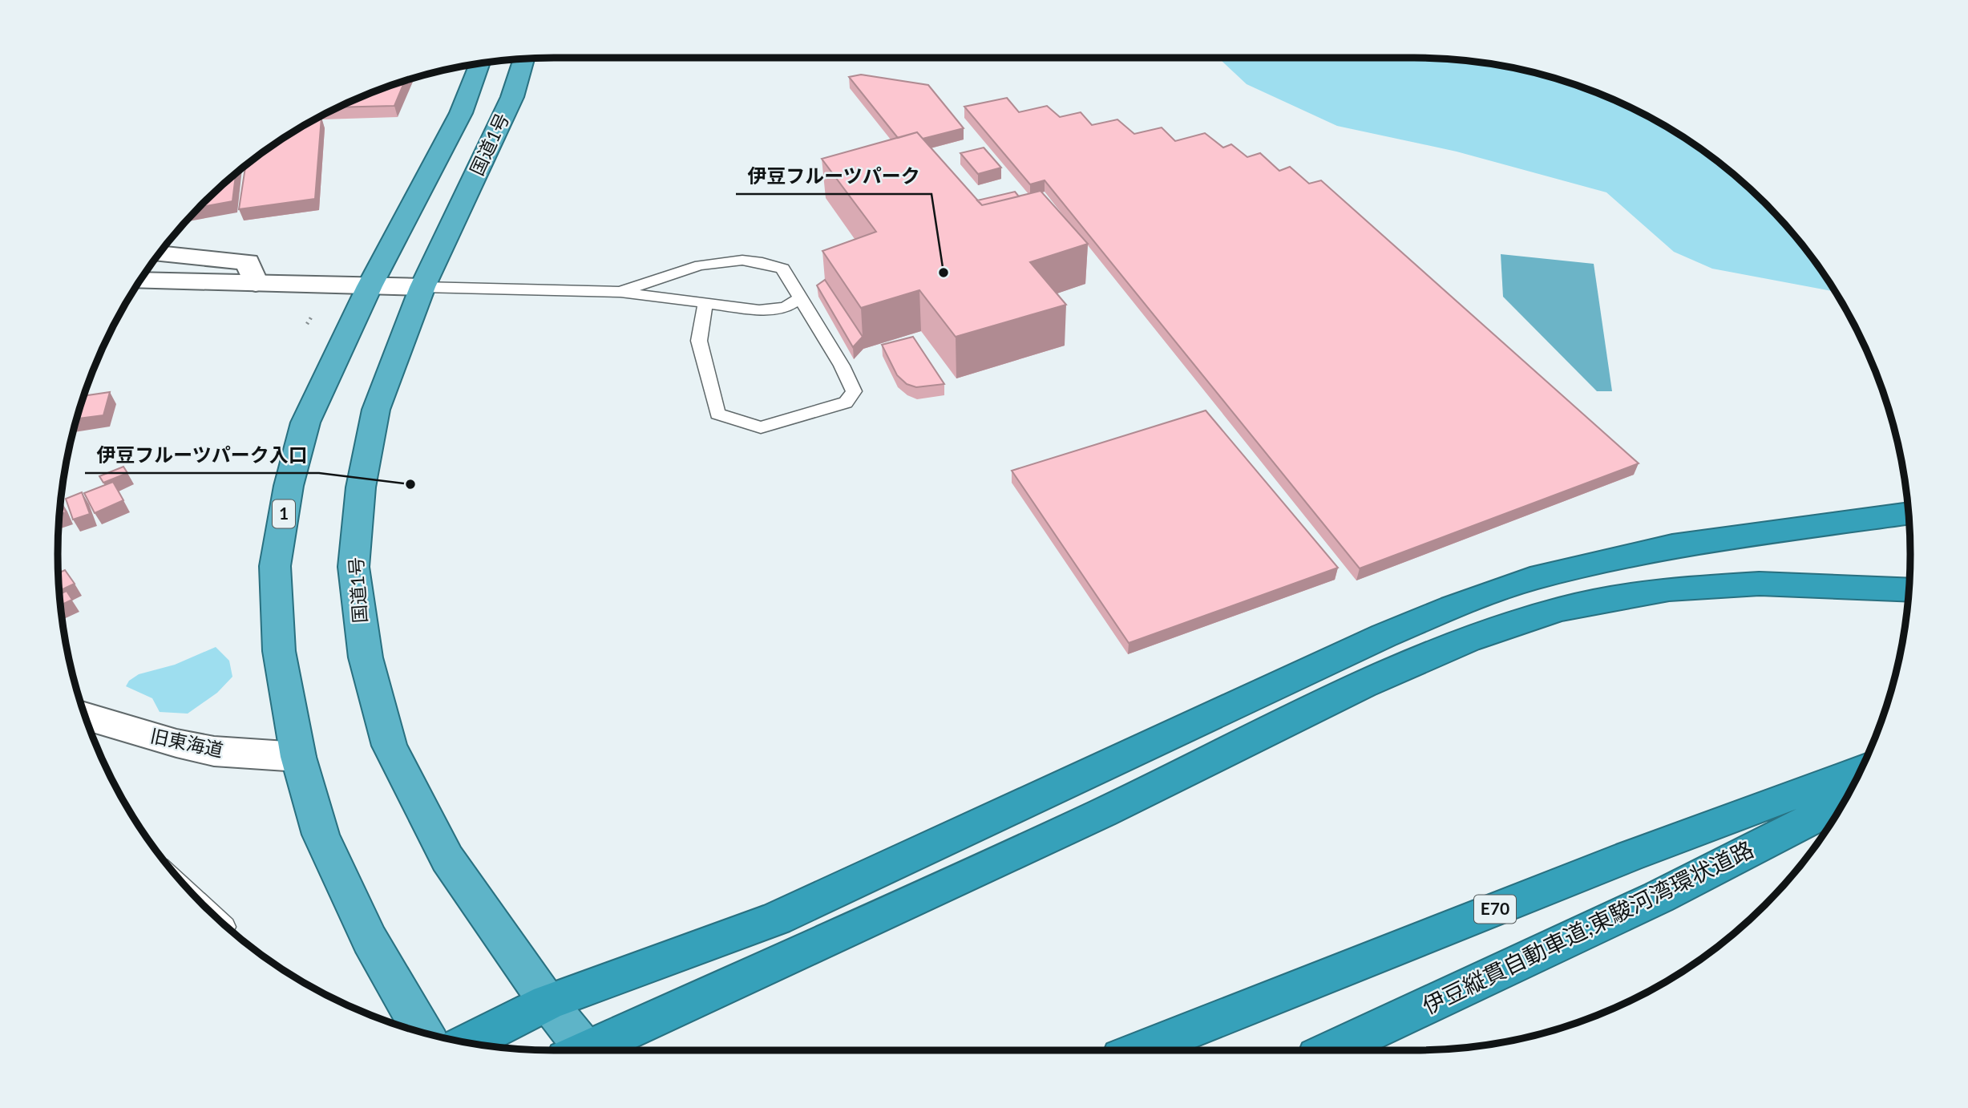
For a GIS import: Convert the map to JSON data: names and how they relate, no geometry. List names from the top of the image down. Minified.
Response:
{"streets":{"highway":["国道1号","1","E70","伊豆縦貫自動車道;東駿河湾環状道路"],"street":["旧東海道"]},"crossings":[["1","旧東海道"]],"places":["伊豆フルーツパーク","伊豆フルーツパーク入口"]}
